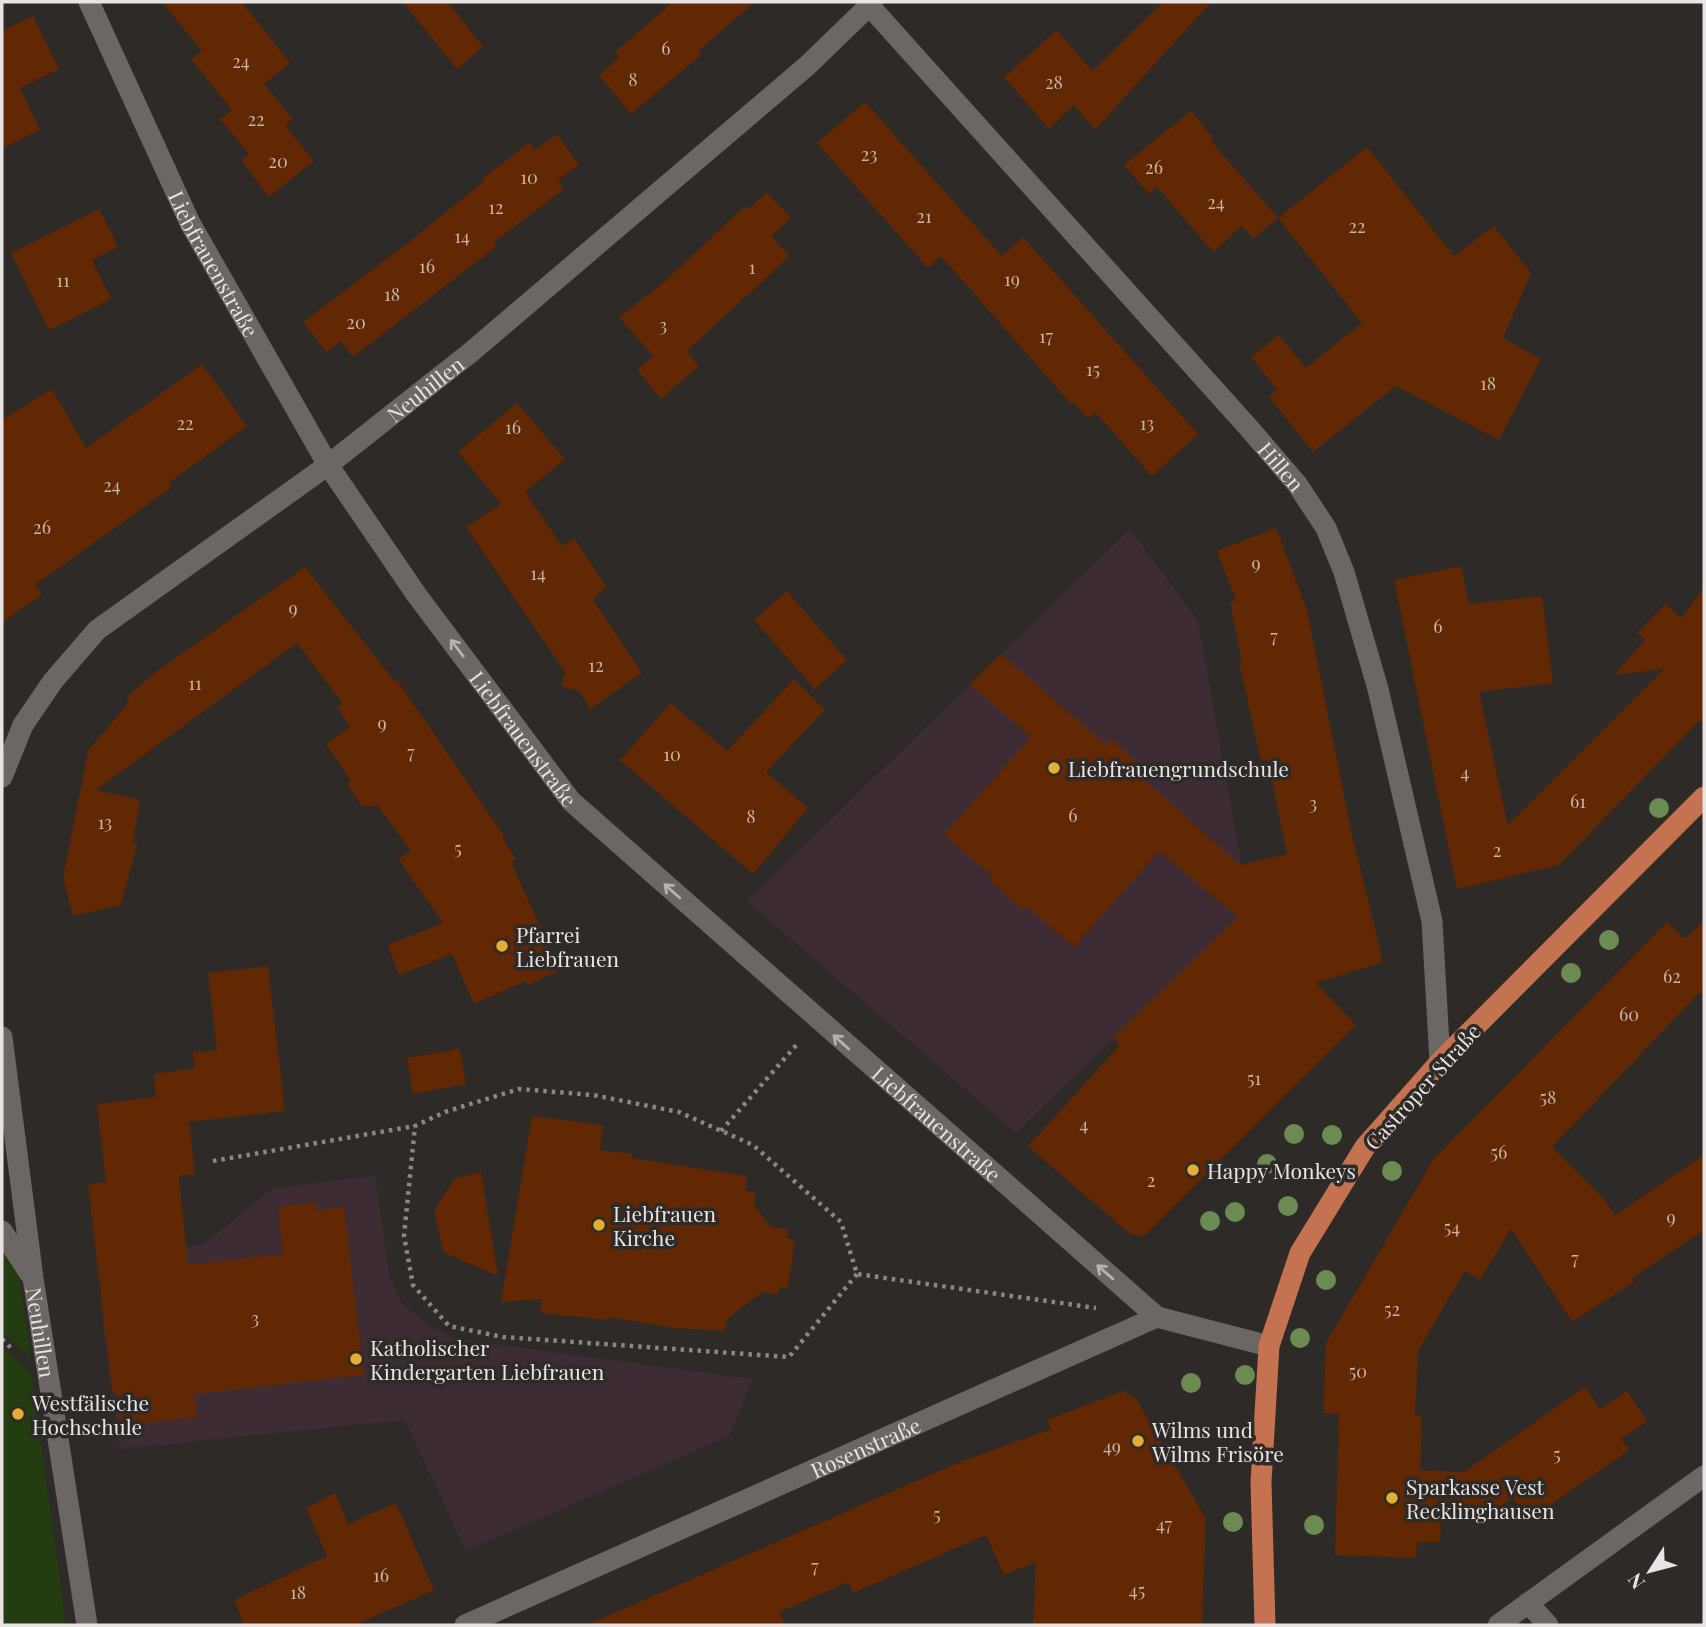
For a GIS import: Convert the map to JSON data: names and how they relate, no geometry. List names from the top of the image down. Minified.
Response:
{"streets":{"main road":["Castroper Straße"],"street":["Liebfrauenstraße","Neuhillen","Hillen","Rosenstraße"]},"crossings":[["Liebfrauenstraße","Neuhillen"],["Liebfrauenstraße","Rosenstraße"],["Neuhillen","Hillen"],["Hillen","Castroper Straße"]],"one_way":["Liebfrauenstraße"],"places":["Liebfrauengrundschule","Pfarrei Liebfrauen","Happy Monkeys","Liebfrauen Kirche","Katholischer Kindergarten Liebfrauen","Westfälische Hochschule","Wilms und Wilms Frisöre","Sparkasse Vest Recklinghausen"],"house_numbers":["6","24","8","28","22","23","20","26","10","24","12","21","22","14","16","1","19","11","18","20","3","17","15","18","22","13","16","24","26","9","14","9","6","7","12","11","9","7","10","4","61","3","6","8","13","5","2","62","60","51","58","4","56","2","9","54","7","52","3","50","49","5","5","47","7","16","45","18"],"north":"bottom left"}
